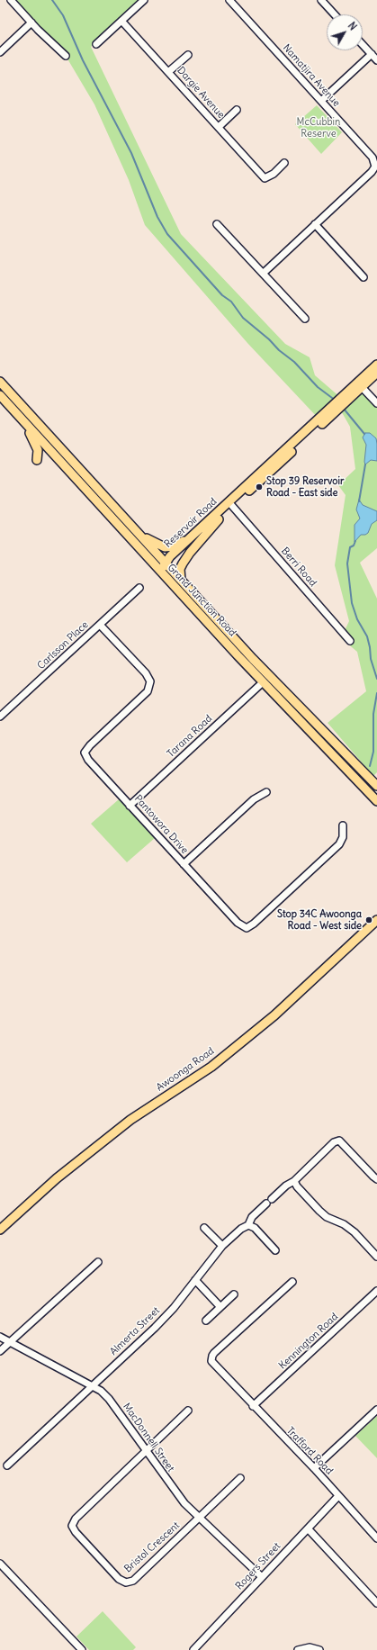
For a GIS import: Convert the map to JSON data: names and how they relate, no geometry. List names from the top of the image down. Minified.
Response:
{"streets":{"main road":["Reservoir Road","Grand Junction Road","Awoonga Road"],"street":["Namatjira Avenue","Dargie Avenue","Berri Road","Carlsson Place","Tarana Road","Pantowora Drive","Almerta Street","Kennington Road","MacDonnell Street","Trafford Road","Bristol Crescent","Rogers Street"]},"crossings":[["Reservoir Road","Berri Road"],["Reservoir Road","Grand Junction Road"],["Grand Junction Road","Tarana Road"],["Carlsson Place","Pantowora Drive"],["Tarana Road","Pantowora Drive"],["Almerta Street","MacDonnell Street"],["Kennington Road","Trafford Road"],["MacDonnell Street","Bristol Crescent"],["MacDonnell Street","Rogers Street"],["Trafford Road","Rogers Street"]],"parks":["McCubbin Reserve"],"places":["Stop 39 Reservoir Road - East side","Stop 34C Awoonga Road - West side"],"north":"top right"}
